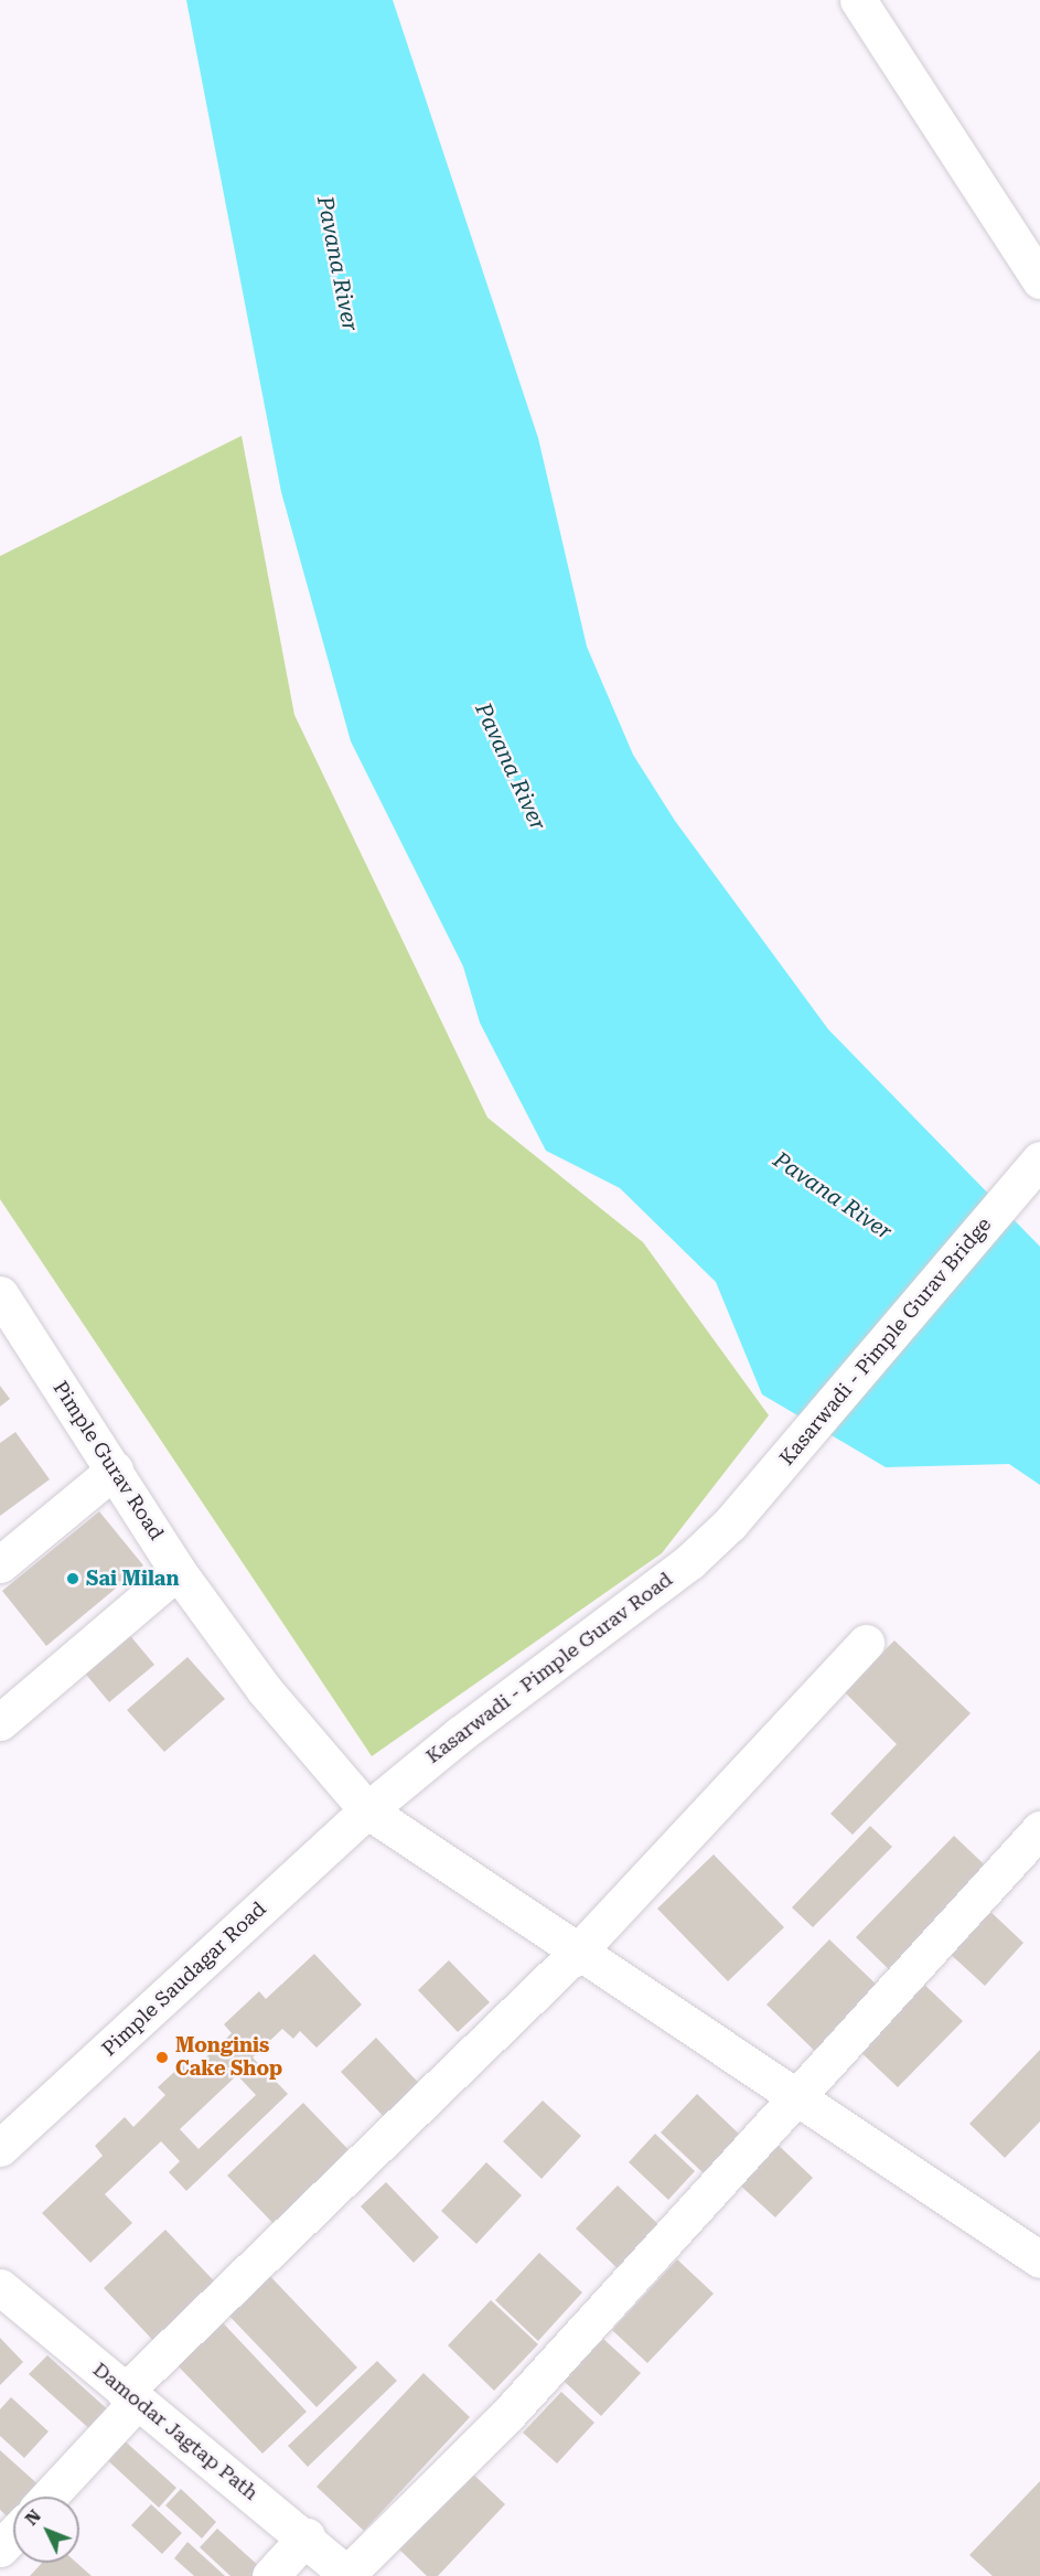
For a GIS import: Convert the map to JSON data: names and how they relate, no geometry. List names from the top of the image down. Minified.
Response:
{"streets":{"street":["Kasarwadi - Pimple Gurav Bridge","Pimple Gurav Road","Kasarwadi - Pimple Gurav Road","Pimple Saudagar Road","Damodar Jagtap Path"]},"crossings":[["Kasarwadi - Pimple Gurav Bridge","Kasarwadi - Pimple Gurav Road"],["Pimple Gurav Road","Kasarwadi - Pimple Gurav Road"],["Pimple Gurav Road","Pimple Saudagar Road"],["Kasarwadi - Pimple Gurav Road","Pimple Saudagar Road"]],"water":["Pavana River"],"places":["Sai Milan","Monginis Cake Shop"],"north":"top left"}
